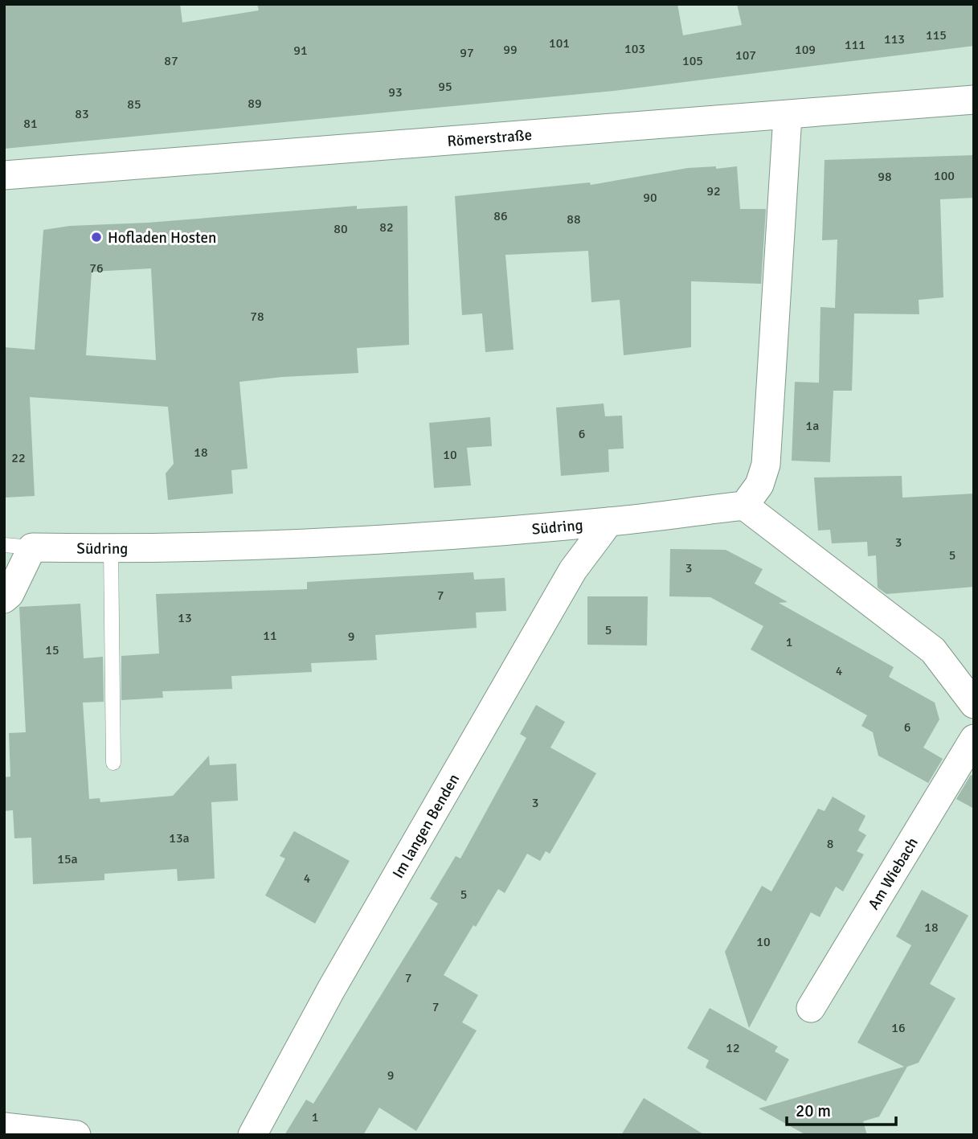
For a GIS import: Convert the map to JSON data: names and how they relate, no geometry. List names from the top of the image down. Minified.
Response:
{"streets":{"street":["Römerstraße","Südring","Im langen Benden","Am Wiebach"]},"crossings":[["Südring","Im langen Benden"]],"places":["Hofladen Hosten"],"house_numbers":["115","113","101","111","103","99","109","91","97","107","87","105","95","93","89","85","83","81","100","98","92","90","86","88","82","80","76","78","1a","6","18","10","22","3","5","3","7","13","5","11","9","1","15","4","6","3","13a","8","15a","4","5","18","10","7","7","16","12","9","1"],"scale_bar":"20 m"}
